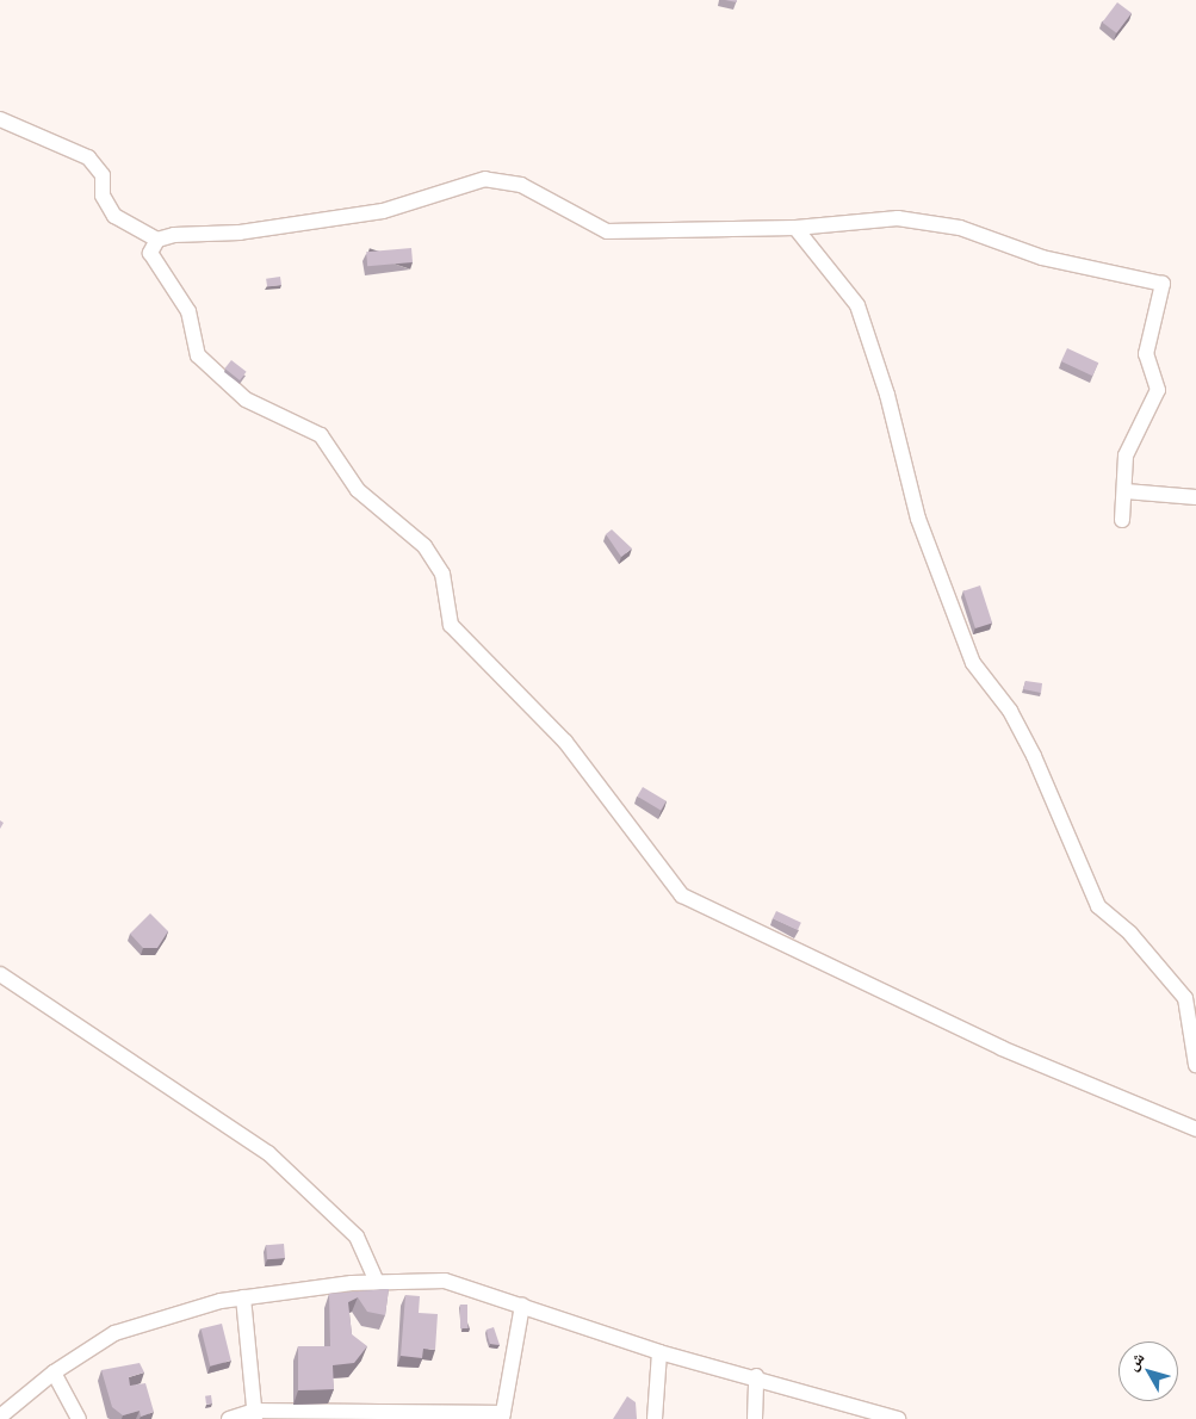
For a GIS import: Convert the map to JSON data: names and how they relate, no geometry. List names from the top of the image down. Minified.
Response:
{"north":"top left"}
